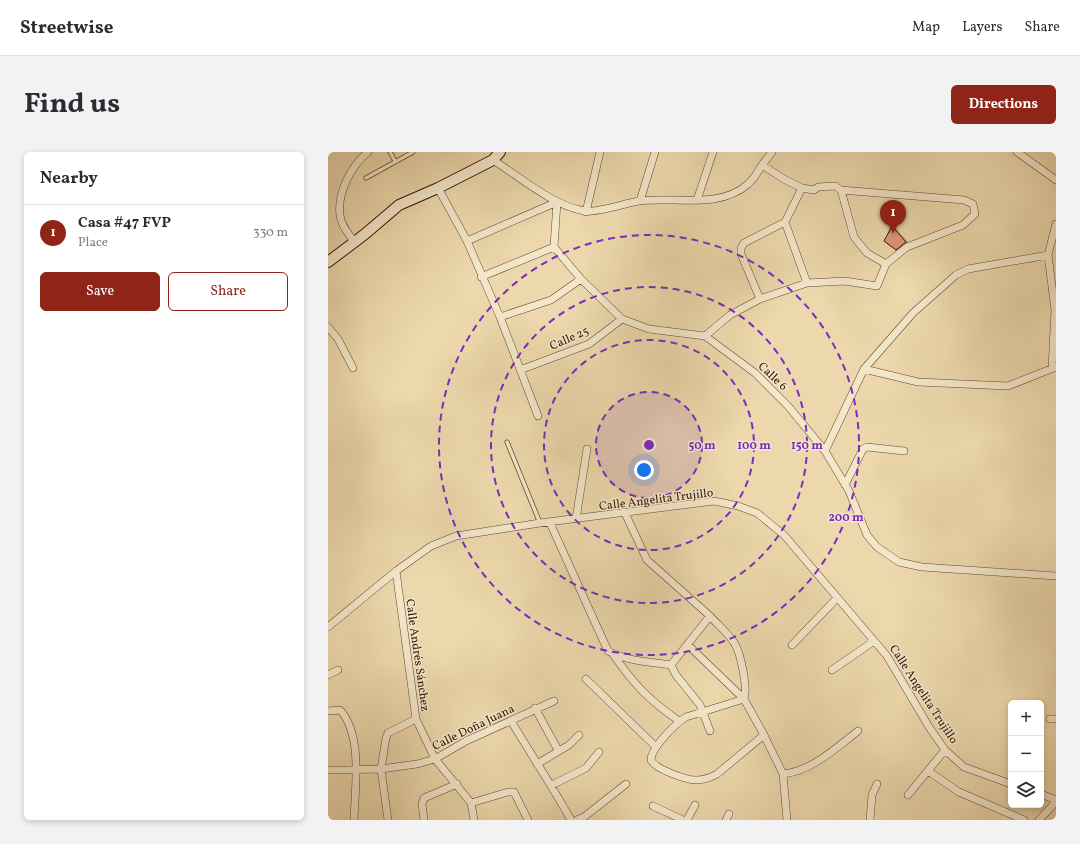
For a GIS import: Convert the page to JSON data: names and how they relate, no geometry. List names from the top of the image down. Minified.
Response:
{"streets":{"street":["Calle 25","Calle 6","Calle Angelita Trujillo","Calle Andrés Sánchez","Calle Doña Juana"]},"crossings":[["Calle 25","Calle 6"],["Calle Angelita Trujillo","Calle Andrés Sánchez"],["Calle Andrés Sánchez","Calle Doña Juana"]],"page":{"header":"Streetwise","nav":["Map","Layers","Share"],"title":"Find us","buttons":["Directions",["Save","Share"]],"heading":"Nearby","pins":"1","list":[{"mark":"1","name":"Casa #47 FVP","note":"Place","value":"330 m"}],"map_buttons":["+","−"]},"rings":["50 m","100 m","150 m","200 m"]}
